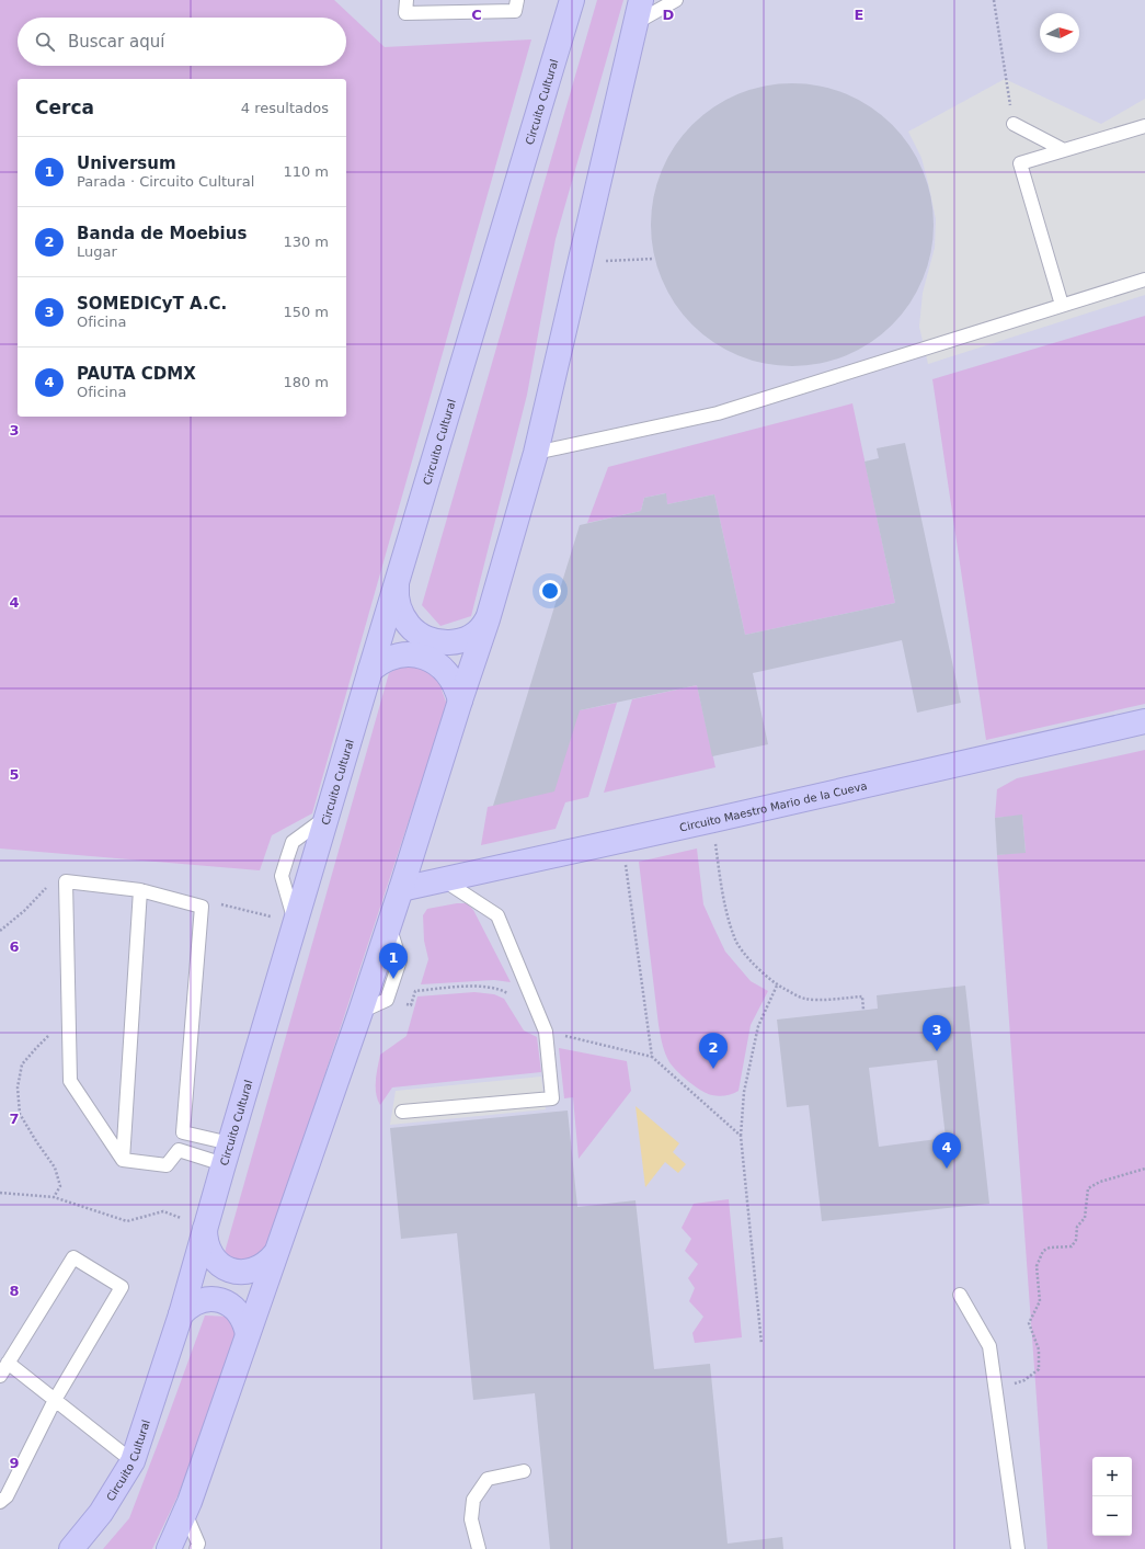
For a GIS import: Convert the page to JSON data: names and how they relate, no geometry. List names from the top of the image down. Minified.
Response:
{"streets":{"street":["Circuito Cultural","Circuito Maestro Mario de la Cueva"]},"north":"right","page":{"search":"Buscar aquí","heading":["Cerca","4 resultados"],"list":[{"mark":"1","name":"Universum","note":"Parada · Circuito Cultural","value":"110 m"},{"mark":"2","name":"Banda de Moebius","note":"Lugar","value":"130 m"},{"mark":"3","name":"SOMEDICyT A.C.","note":"Oficina","value":"150 m"},{"mark":"4","name":"PAUTA CDMX","note":"Oficina","value":"180 m"}],"pins":["1","3","2","4"],"map_buttons":["+","−"]},"grid":{"columns":["C","D","E"],"rows":["3","4","5","6","7","8","9"]}}
